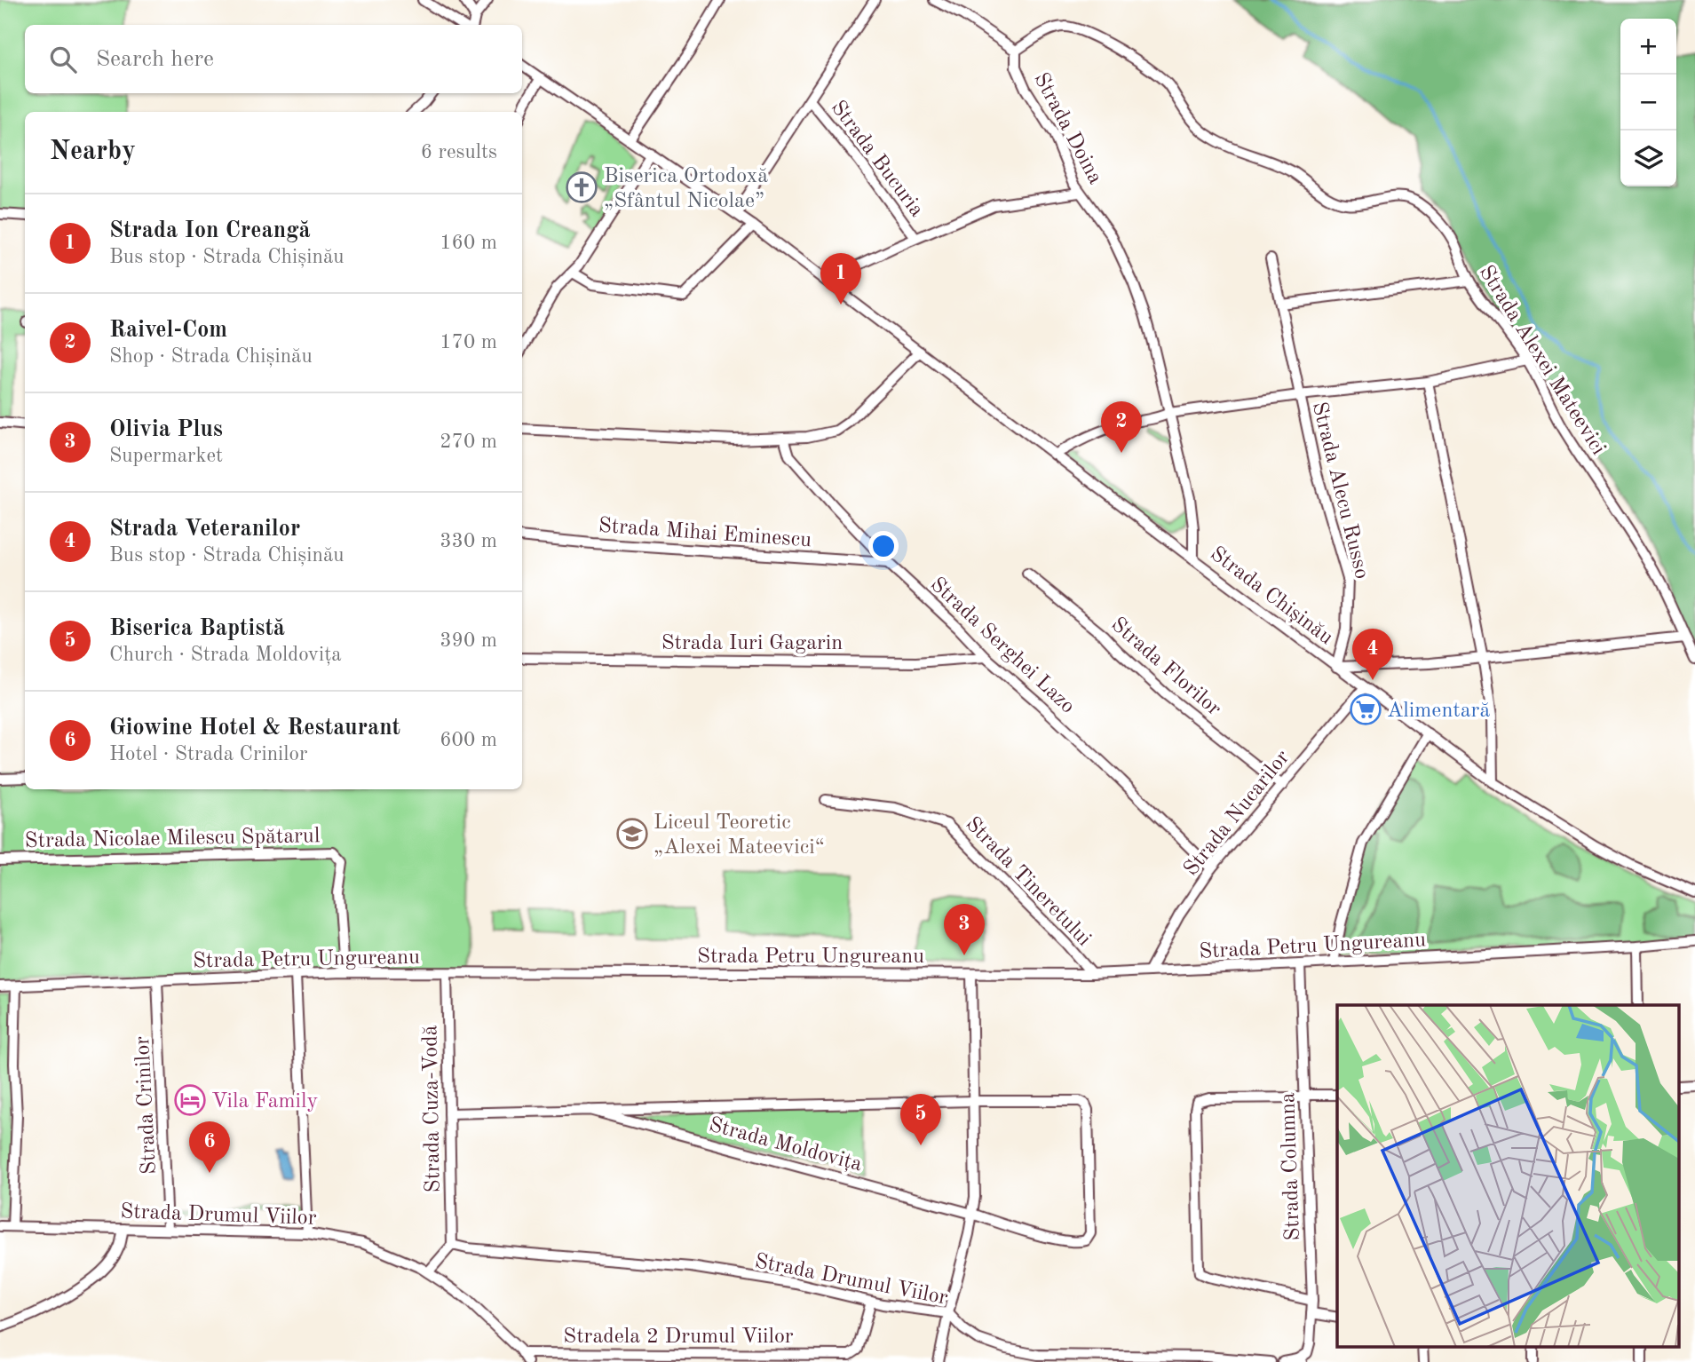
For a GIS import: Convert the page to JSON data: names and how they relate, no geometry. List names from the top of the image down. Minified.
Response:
{"streets":{"street":["Strada Doina","Strada Bucuria","Strada Alexei Mateevici","Strada Alecu Russo","Strada Mihai Eminescu","Strada Chișinău","Strada Iuri Gagarin","Strada Serghei Lazo","Strada Florilor","Strada Nucarilor","Strada Nicolae Milescu Spătarul","Strada Tineretului","Strada Petru Ungureanu","Strada Crinilor","Strada Cuza-Vodă","Strada Moldovița","Strada Columna","Strada Drumul Viilor","Stradela 2 Drumul Viilor"]},"crossings":[["Strada Doina","Strada Alexei Mateevici"],["Strada Doina","Strada Chișinău"],["Strada Bucuria","Strada Chișinău"],["Strada Alexei Mateevici","Strada Alecu Russo"],["Strada Alecu Russo","Strada Chișinău"],["Strada Mihai Eminescu","Strada Serghei Lazo"],["Strada Chișinău","Strada Nucarilor"],["Strada Iuri Gagarin","Strada Serghei Lazo"],["Strada Serghei Lazo","Strada Nucarilor"],["Strada Florilor","Strada Nucarilor"],["Strada Nucarilor","Strada Petru Ungureanu"],["Strada Nicolae Milescu Spătarul","Strada Petru Ungureanu"],["Strada Tineretului","Strada Petru Ungureanu"],["Strada Petru Ungureanu","Strada Crinilor"],["Strada Petru Ungureanu","Strada Cuza-Vodă"],["Strada Petru Ungureanu","Strada Columna"],["Strada Crinilor","Strada Drumul Viilor"],["Strada Cuza-Vodă","Strada Moldovița"],["Strada Cuza-Vodă","Strada Drumul Viilor"],["Strada Drumul Viilor","Stradela 2 Drumul Viilor"]],"places":{"church":["Biserica Ortodoxă „Sfântul Nicolae”"],"supermarket":["Alimentară"],"school or university":["Liceul Teoretic „Alexei Mateevici“"],"hotel":["Vila Family"]},"page":{"map_buttons":["+","−"],"search":"Search here","heading":["Nearby","6 results"],"list":[{"mark":"1","name":"Strada Ion Creangă","note":"Bus stop · Strada Chișinău","value":"160 m"},{"mark":"2","name":"Raivel-Com","note":"Shop · Strada Chișinău","value":"170 m"},{"mark":"3","name":"Olivia Plus","note":"Supermarket","value":"270 m"},{"mark":"4","name":"Strada Veteranilor","note":"Bus stop · Strada Chișinău","value":"330 m"},{"mark":"5","name":"Biserica Baptistă","note":"Church · Strada Moldovița","value":"390 m"},{"mark":"6","name":"Giowine Hotel & Restaurant","note":"Hotel · Strada Crinilor","value":"600 m"}],"pins":["1","2","4","3","5","6"]}}
